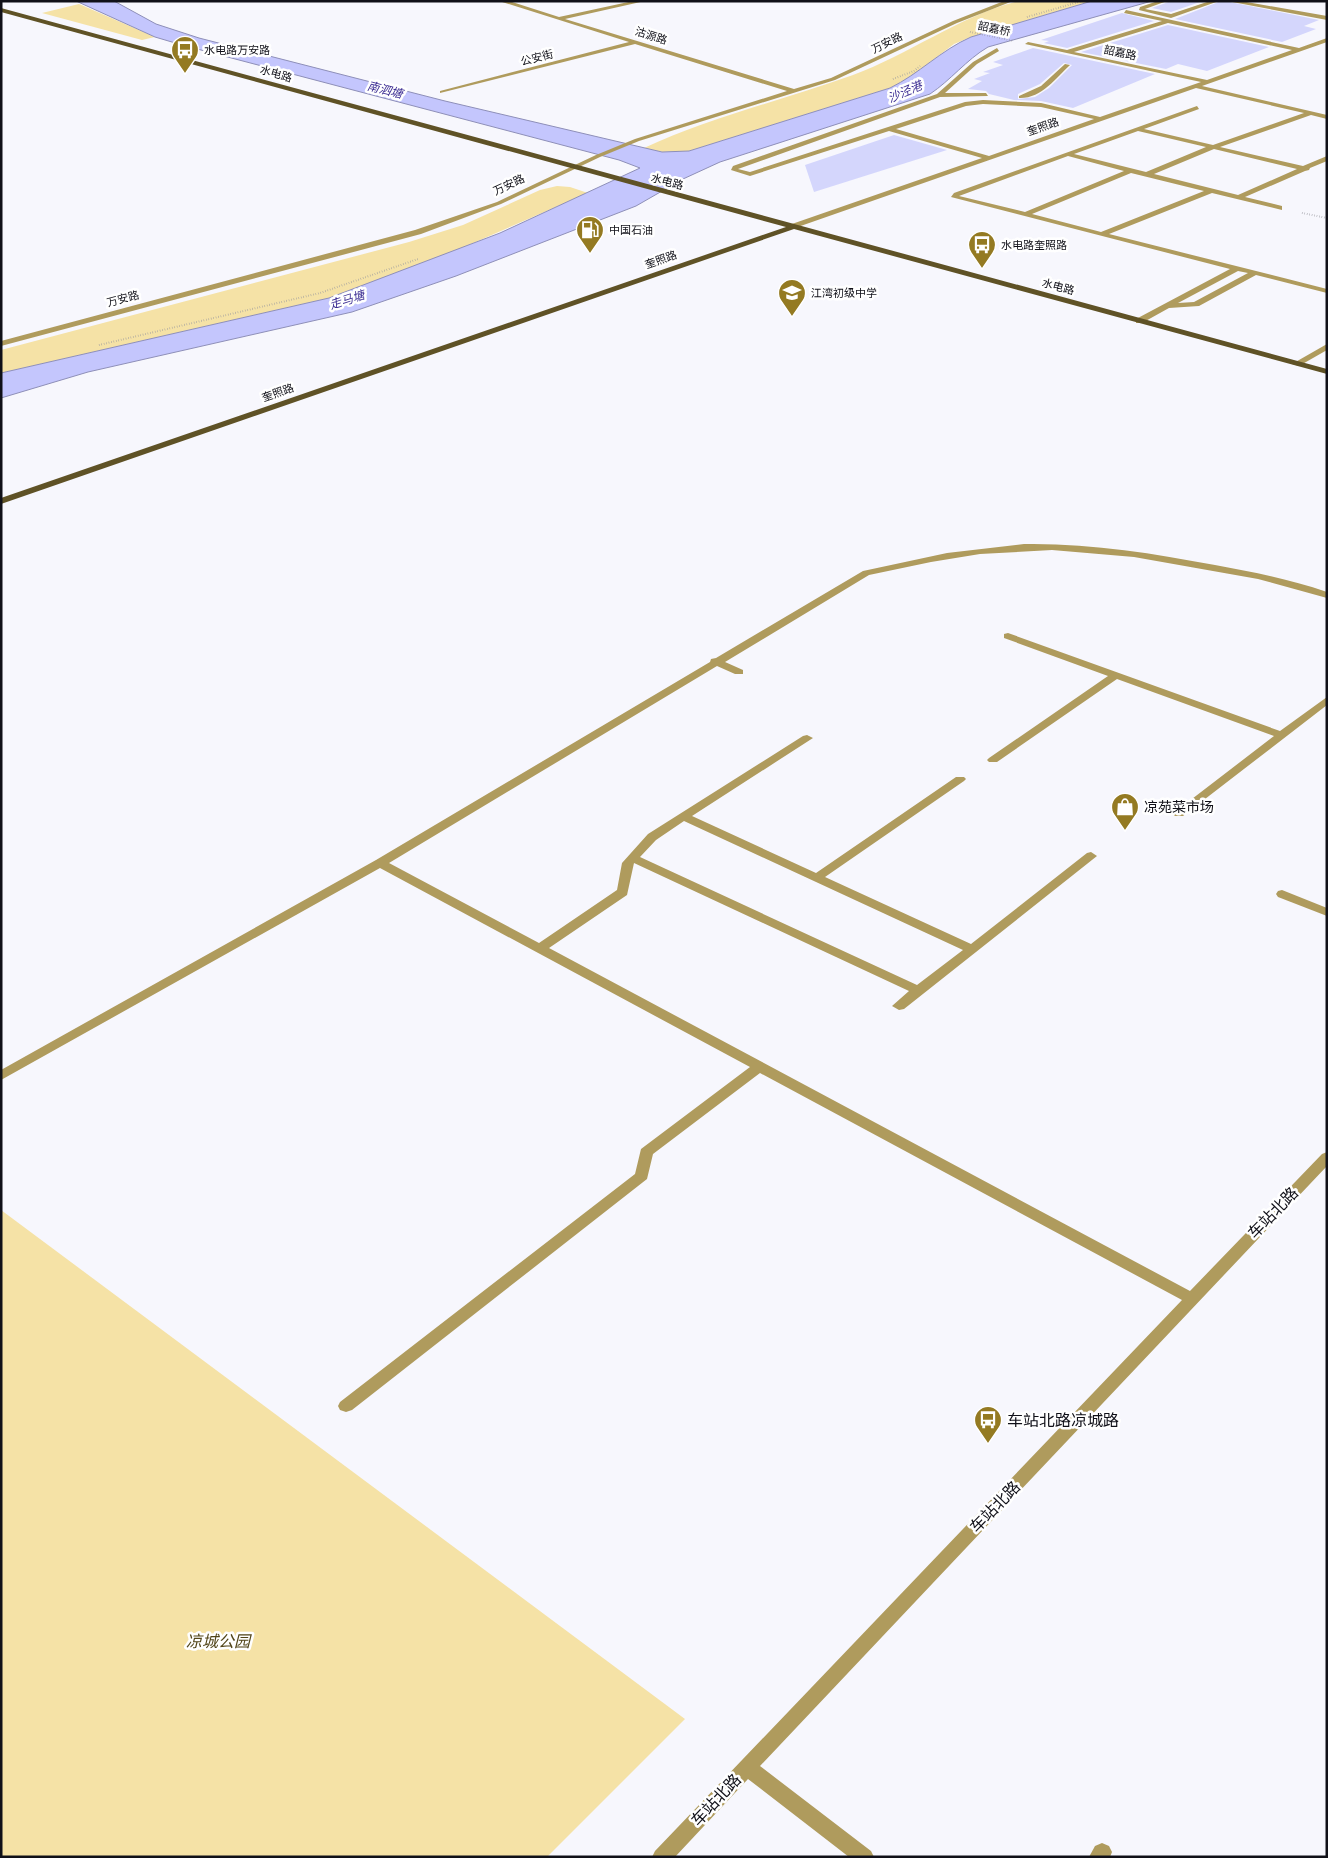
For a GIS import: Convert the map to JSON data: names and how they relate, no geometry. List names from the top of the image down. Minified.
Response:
{"streets":{"main road":["水电路","奎照路"],"street":["沽源路","万安路","韶嘉路","公安街","车站北路"],"path":["韶嘉桥"]},"crossings":[["沽源路","万安路"],["沽源路","公安街"],["万安路","水电路"],["韶嘉路","奎照路"],["水电路","奎照路"]],"water":["南泗塘","沙泾港","走马塘"],"parks":["凉城公园"],"places":{"bus stop":["水电路万安路","水电路奎照路","车站北路凉城路"],"fuel station":["中国石油"],"school or university":["江湾初级中学"],"shop":["凉苑菜市场"]}}
